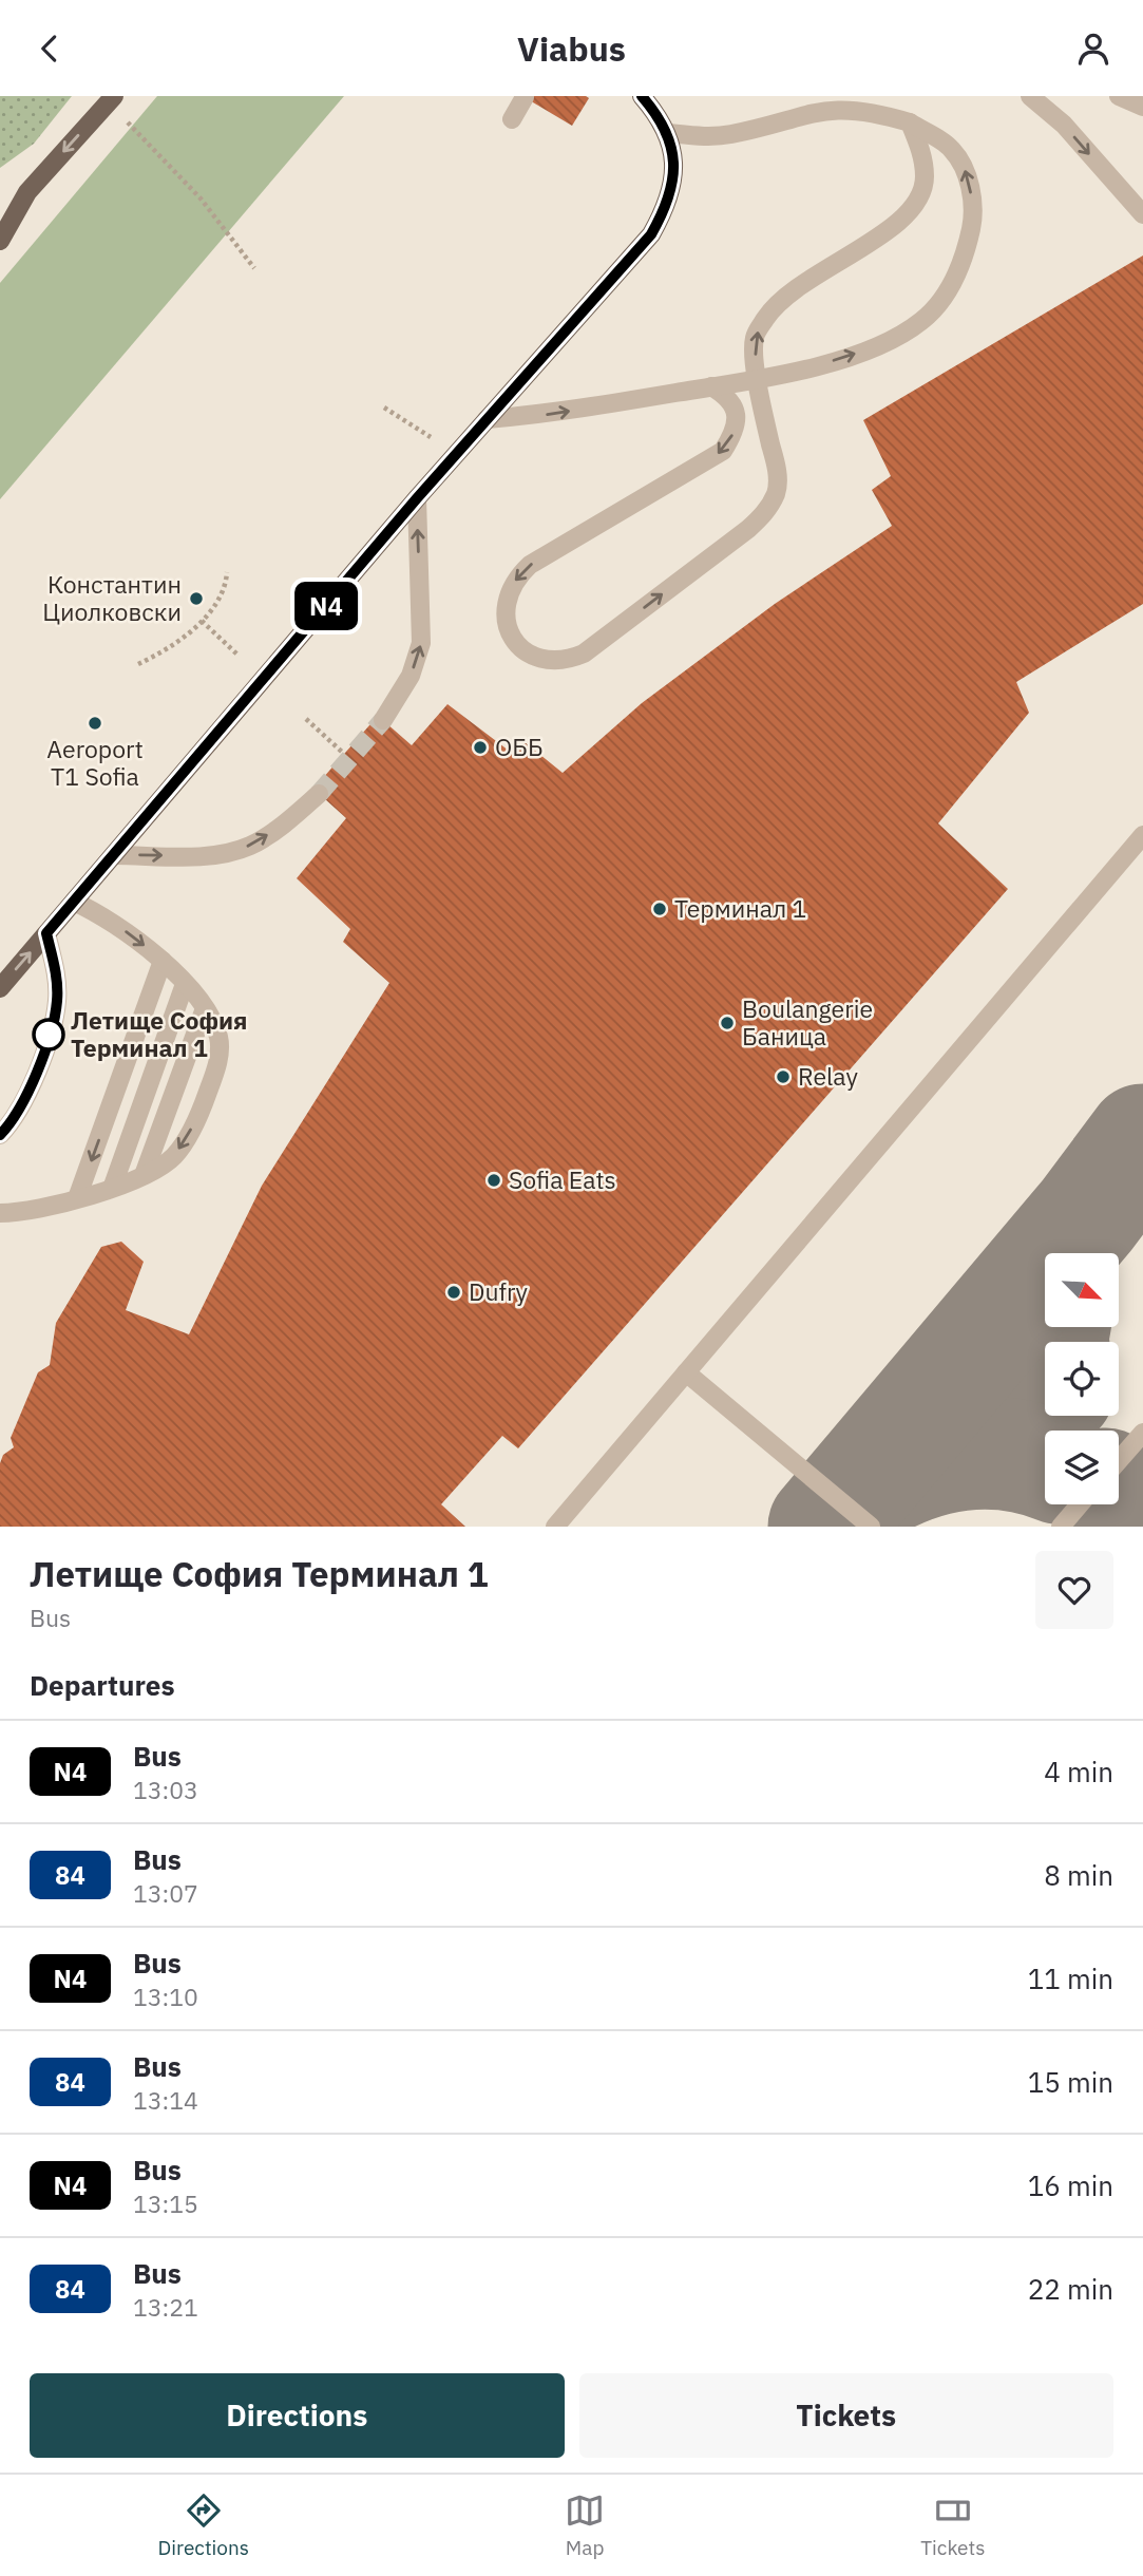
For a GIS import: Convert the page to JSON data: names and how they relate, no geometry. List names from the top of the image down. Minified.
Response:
{"places":["Константин Циолковски","Aeroport T1 Sofia","ОББ","Терминал 1","Boulangerie Баница","Летище София Терминал 1","Relay","Sofia Eats","Dufry"],"lines":["bus line N4"],"north":"bottom right","page":{"header":"Viabus","on_map":"N4","heading":[["Летище София Терминал 1","Bus"],"Departures"],"list":[{"mark":"N4","name":"Bus","note":"13:03","value":"4 min"},{"mark":"84","name":"Bus","note":"13:07","value":"8 min"},{"mark":"N4","name":"Bus","note":"13:10","value":"11 min"},{"mark":"84","name":"Bus","note":"13:14","value":"15 min"},{"mark":"N4","name":"Bus","note":"13:15","value":"16 min"},{"mark":"84","name":"Bus","note":"13:21","value":"22 min"}],"buttons":["Directions","Tickets"],"tabs":["Directions","Map","Tickets"]}}
